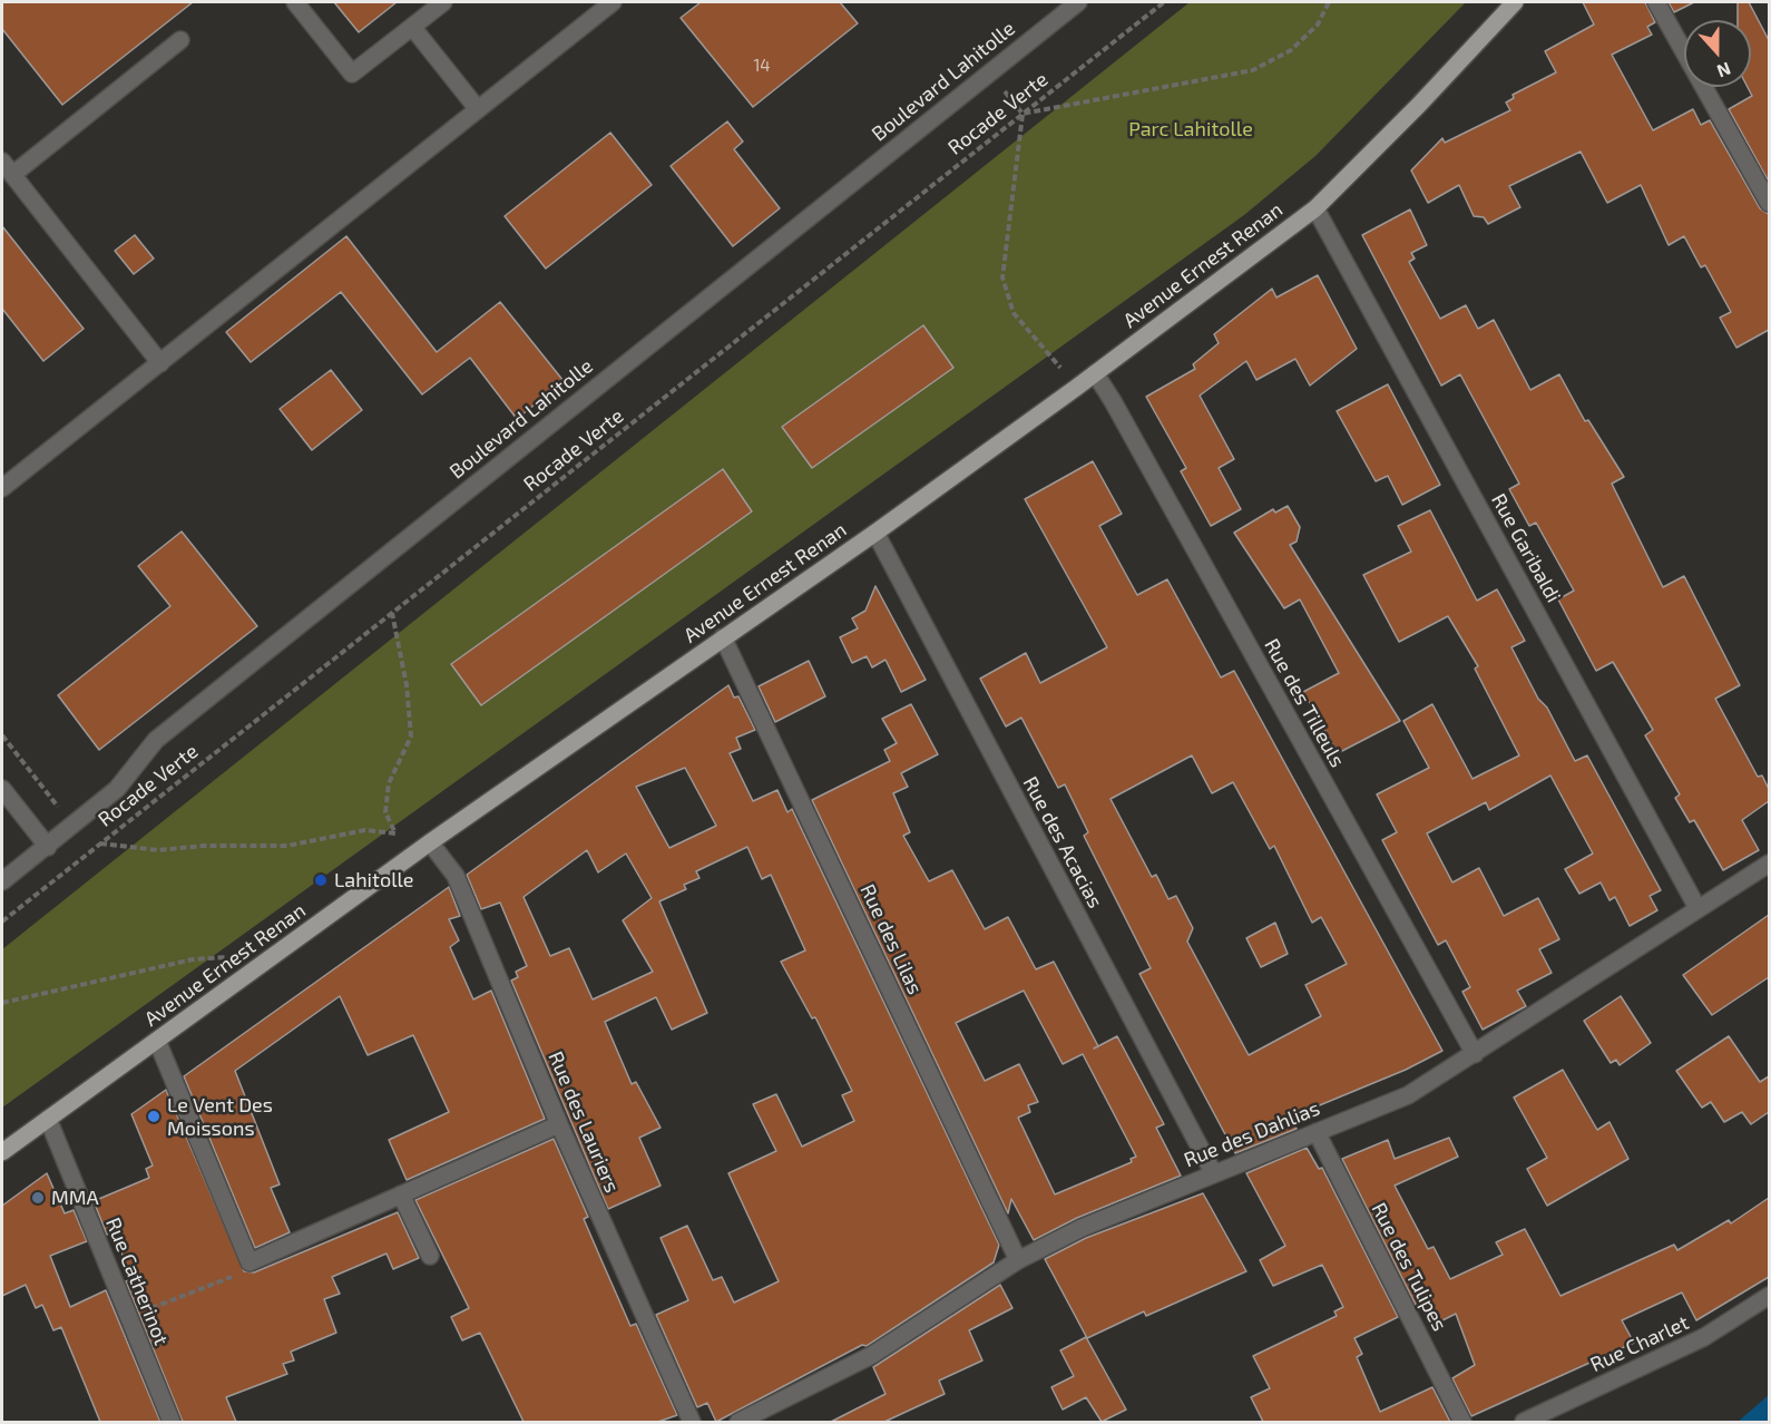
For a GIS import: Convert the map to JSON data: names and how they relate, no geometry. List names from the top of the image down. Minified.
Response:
{"streets":{"main road":["Avenue Ernest Renan"],"street":["Boulevard Lahitolle","Rue Garibaldi","Rue des Tilleuls","Rue des Acacias","Rue des Lilas","Rue des Lauriers","Rue des Dahlias","Rue des Tulipes","Rue Catherinot","Rue Charlet"],"path":["Rocade Verte"]},"crossings":[["Boulevard Lahitolle","Rocade Verte"],["Avenue Ernest Renan","Rue Garibaldi"],["Avenue Ernest Renan","Rue des Tilleuls"],["Avenue Ernest Renan","Rue des Acacias"],["Avenue Ernest Renan","Rue des Lilas"],["Avenue Ernest Renan","Rue des Lauriers"],["Avenue Ernest Renan","Rue Catherinot"],["Rue Garibaldi","Rue des Dahlias"],["Rue des Tilleuls","Rue des Dahlias"],["Rue des Acacias","Rue des Dahlias"],["Rue des Lilas","Rue des Dahlias"],["Rue des Dahlias","Rue des Tulipes"]],"parks":["Parc Lahitolle"],"places":["Lahitolle","Le Vent Des Moissons","MMA"],"house_numbers":["14"],"north":"bottom"}
